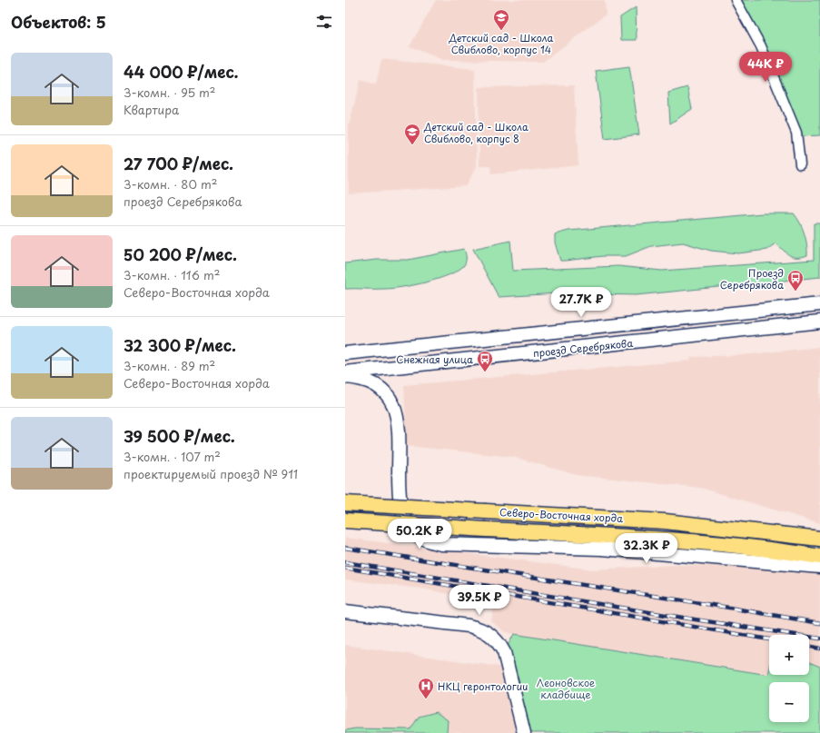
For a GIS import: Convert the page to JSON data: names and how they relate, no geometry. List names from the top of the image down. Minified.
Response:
{"streets":{"main road":["проезд Серебрякова","Северо-Восточная хорда"]},"parks":["Леоновское кладбище"],"places":{"school or university":["Детский сад - Школа Свиблово, корпус 14","Детский сад - Школа Свиблово, корпус 8"],"bus stop":["Проезд Серебрякова","Снежная улица"],"hospital":["НКЦ геронтологии"]},"page":{"heading":"Объектов: 5","list":[{"name":"44 000 ₽/мес.","note":"3-комн. · 95 m² · Квартира"},{"name":"27 700 ₽/мес.","note":"3-комн. · 80 m² · проезд Серебрякова"},{"name":"50 200 ₽/мес.","note":"3-комн. · 116 m² · Северо-Восточная хорда"},{"name":"32 300 ₽/мес.","note":"3-комн. · 89 m² · Северо-Восточная хорда"},{"name":"39 500 ₽/мес.","note":"3-комн. · 107 m² · проектируемый проезд № 911"}],"price":["44K ₽","27.7K ₽","50.2K ₽","32.3K ₽","39.5K ₽"],"map_buttons":["+","−"]}}
